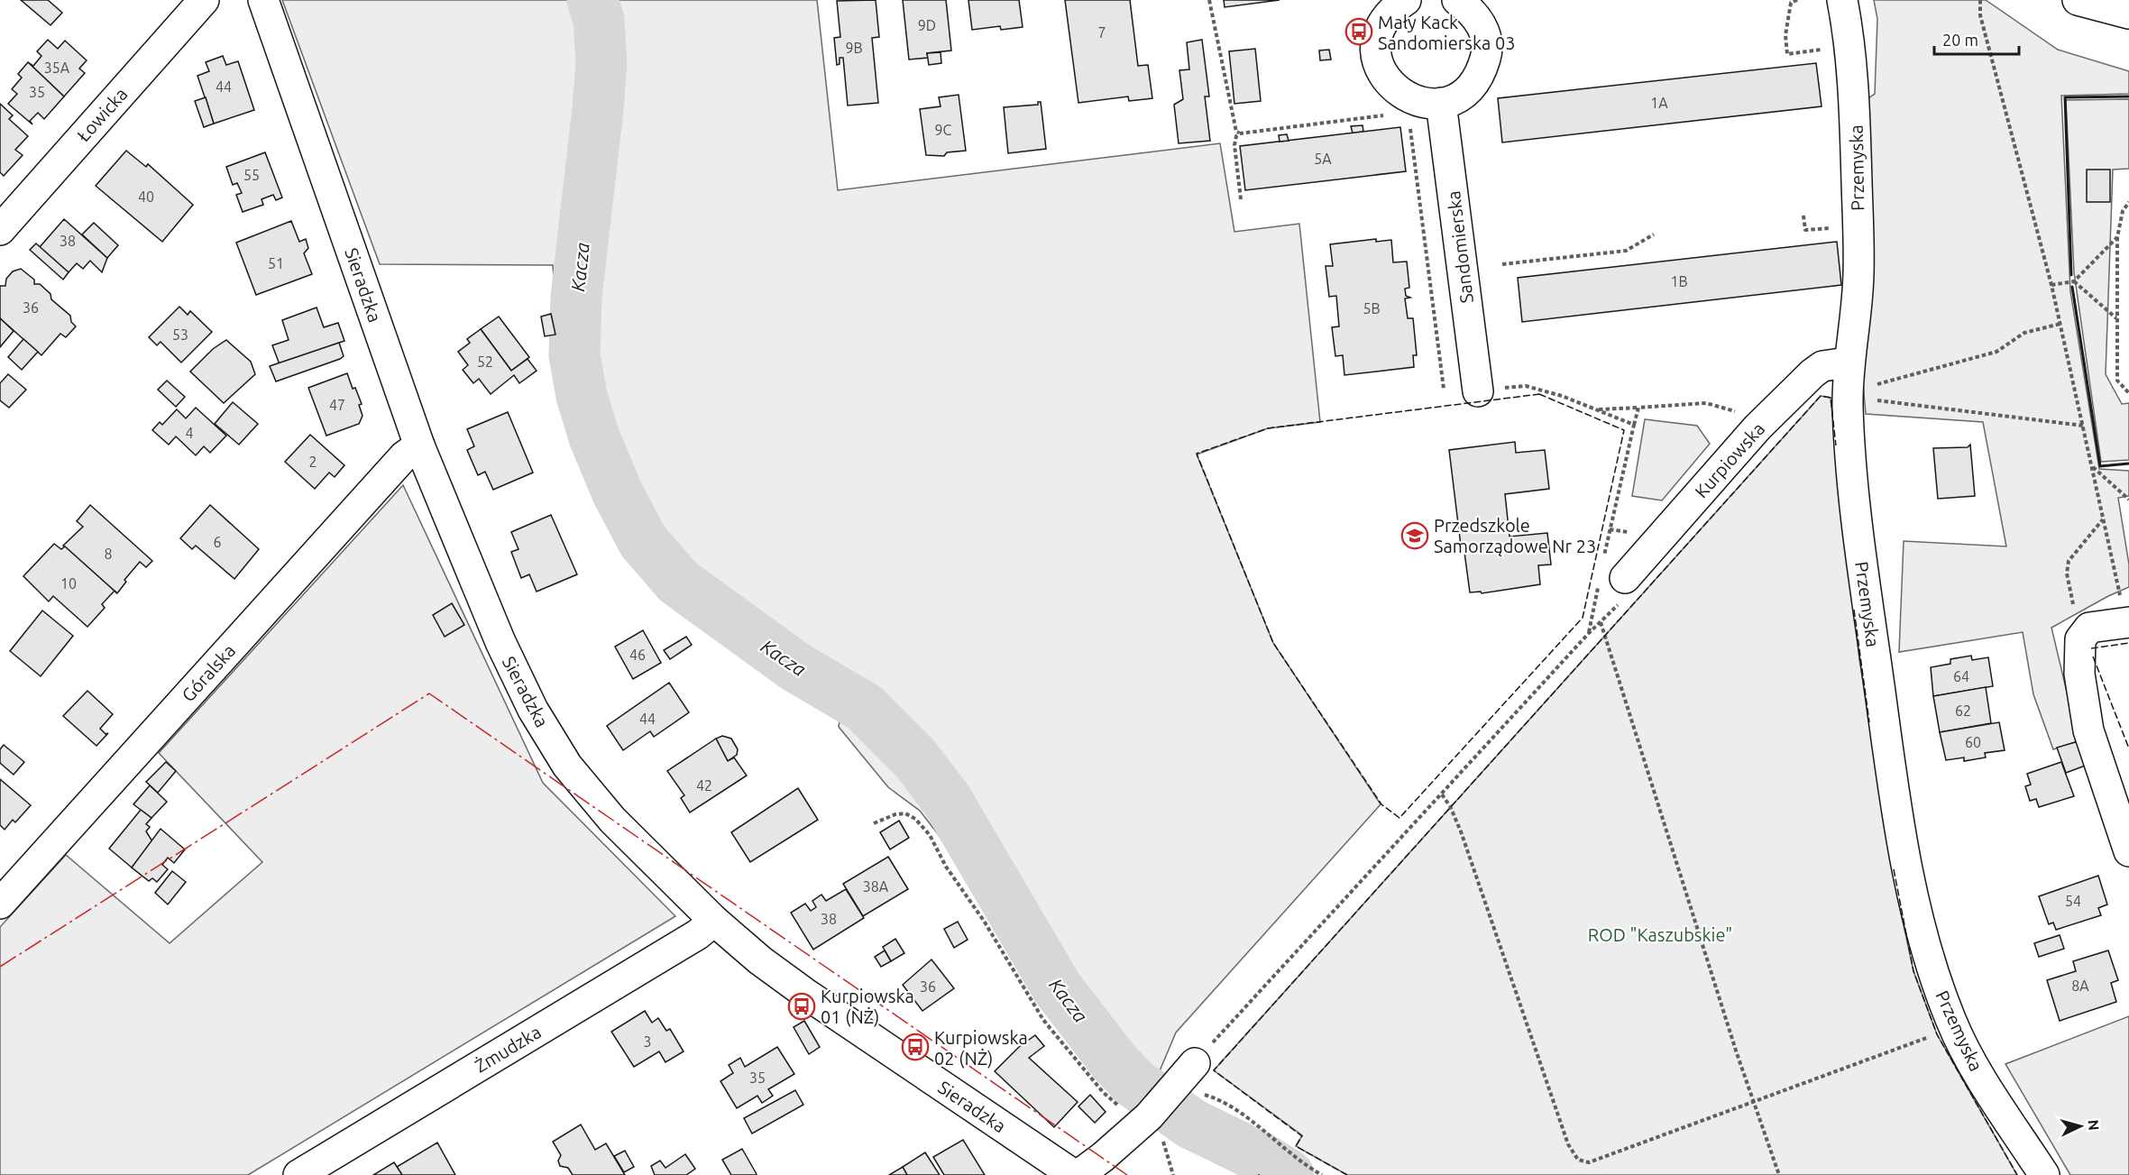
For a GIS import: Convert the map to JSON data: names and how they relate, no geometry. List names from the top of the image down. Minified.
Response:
{"streets":{"street":["Łowicka","Przemyska","Sandomierska","Sieradzka","Kurpiowska","Góralska","Żmudzka"]},"crossings":[["Przemyska","Kurpiowska"],["Sieradzka","Góralska"],["Sieradzka","Żmudzka"]],"water":["Kacza"],"parks":["ROD \"Kaszubskie\""],"places":{"bus stop":["Mały Kack Sandomierska 03","Kurpiowska 01 (NŻ)","Kurpiowska 02 (NŻ)"],"school or university":["Przedszkole Samorządowe Nr 23"]},"house_numbers":["9D","7","9B","35A","44","35","1A","9C","5A","55","40","38","51","1B","36","5B","53","52","47","4","2","6","8","10","46","64","62","44","60","42","38A","54","38","8A","36","3","35"],"scale_bar":"20 m","north":"right"}
